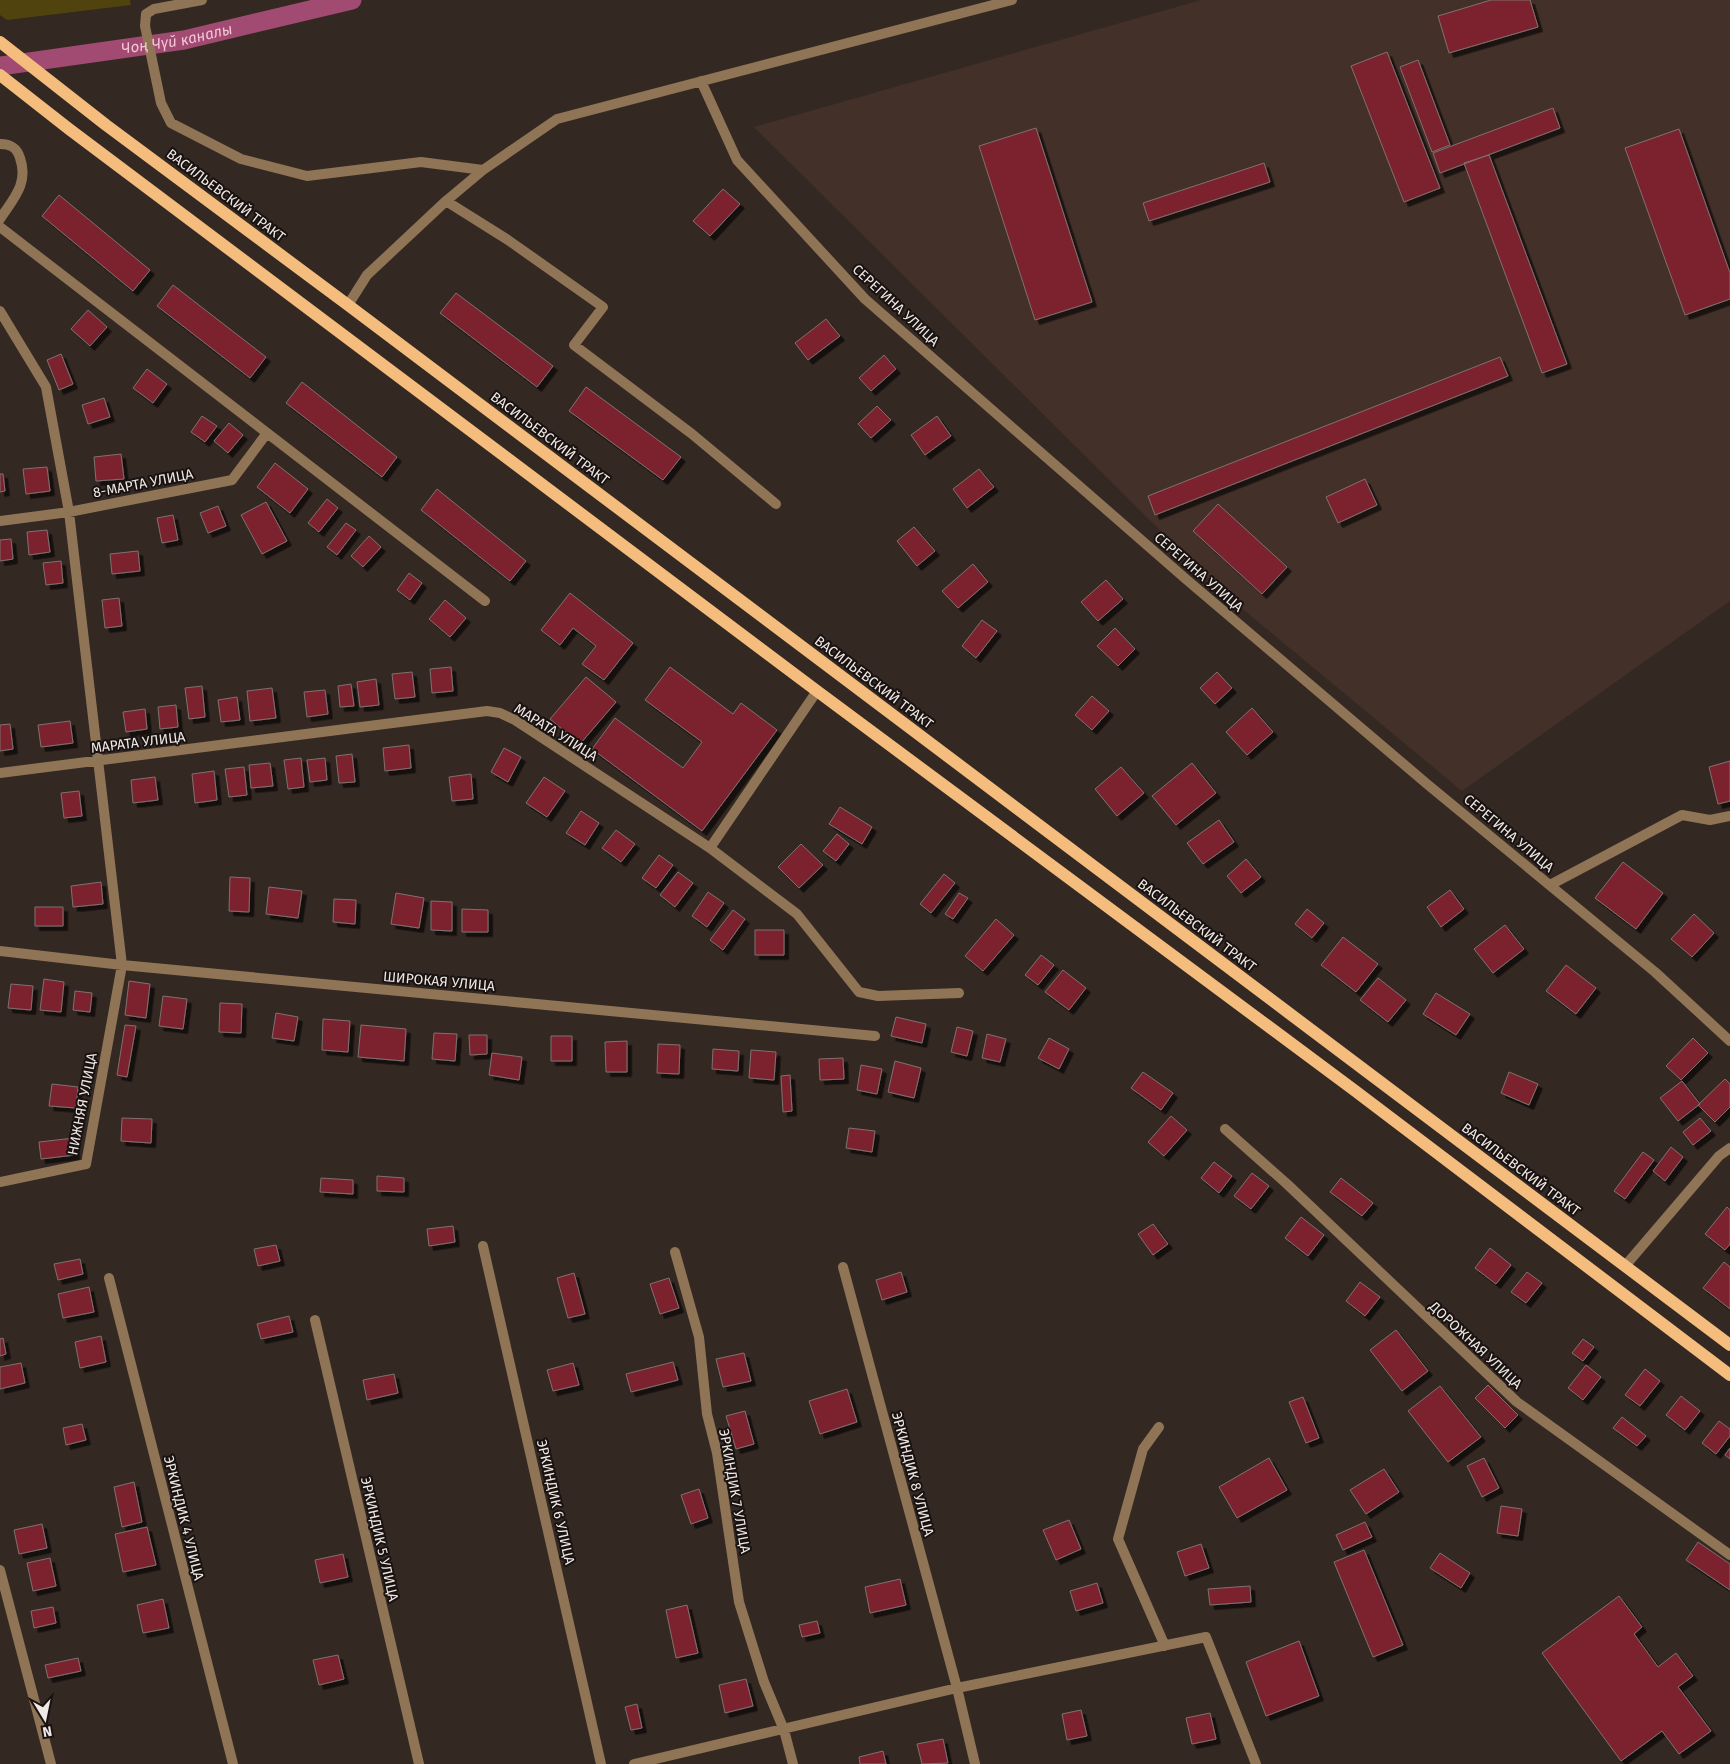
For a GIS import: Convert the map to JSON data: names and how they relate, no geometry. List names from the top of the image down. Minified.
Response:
{"streets":{"main road":["ВАСИЛЬЕВСКИЙ ТРАКТ"],"street":["СЕРЕГИНА УЛИЦА","8-МАРТА УЛИЦА","МАРАТА УЛИЦА","ШИРОКАЯ УЛИЦА","НИЖНЯЯ УЛИЦА","ДОРОЖНАЯ УЛИЦА","ЭРКИНДИК 8 УЛИЦА","ЭРКИНДИК 7 УЛИЦА","ЭРКИНДИК 6 УЛИЦА","ЭРКИНДИК 4 УЛИЦА","ЭРКИНДИК 5 УЛИЦА"]},"crossings":[["ШИРОКАЯ УЛИЦА","НИЖНЯЯ УЛИЦА"]],"water":["Чоң Чүй каналы"],"north":"bottom"}
